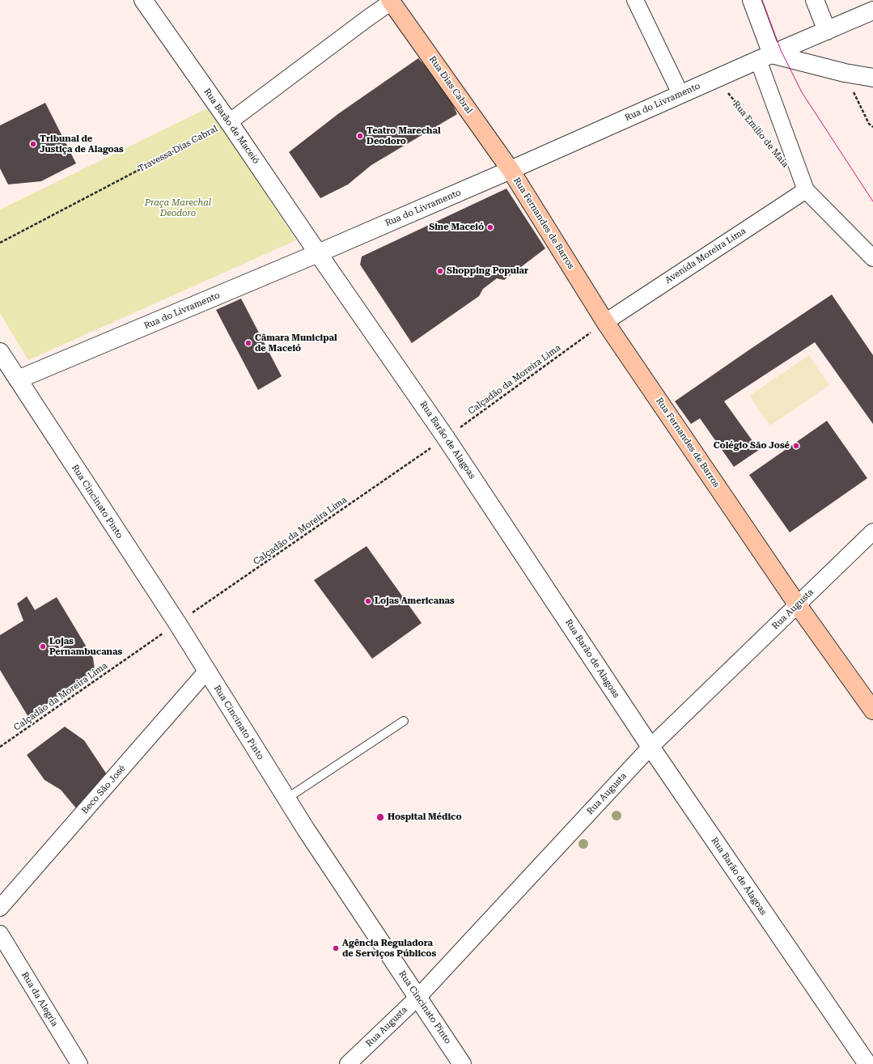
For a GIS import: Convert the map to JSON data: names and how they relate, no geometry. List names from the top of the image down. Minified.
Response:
{"streets":{"main road":["Rua Dias Cabral","Rua Fernandes de Barros"],"street":["Rua do Livramento","Rua Barão de Maceió","Rua Emílio de Maia","Travessa Dias Cabral","Avenida Moreira Lima","Rua Barão de Alagoas","Rua Cincinato Pinto","Rua Augusta","Beco São José","Rua da Alegria"],"path":["Calçadão da Moreira Lima"]},"crossings":[["Rua Dias Cabral","Rua do Livramento"],["Rua Dias Cabral","Travessa Dias Cabral"],["Rua Dias Cabral","Rua Fernandes de Barros"],["Rua do Livramento","Rua Barão de Maceió"],["Rua do Livramento","Rua Emílio de Maia"],["Rua do Livramento","Rua Fernandes de Barros"],["Rua do Livramento","Rua Barão de Alagoas"],["Rua do Livramento","Rua Cincinato Pinto"],["Rua Barão de Maceió","Travessa Dias Cabral"],["Rua Barão de Maceió","Rua Barão de Alagoas"],["Rua Emílio de Maia","Avenida Moreira Lima"],["Rua Fernandes de Barros","Avenida Moreira Lima"],["Rua Fernandes de Barros","Calçadão da Moreira Lima"],["Rua Fernandes de Barros","Rua Augusta"],["Avenida Moreira Lima","Calçadão da Moreira Lima"],["Calçadão da Moreira Lima","Rua Barão de Alagoas"],["Calçadão da Moreira Lima","Rua Cincinato Pinto"],["Rua Barão de Alagoas","Rua Augusta"],["Rua Cincinato Pinto","Rua Augusta"],["Rua Cincinato Pinto","Beco São José"]],"parks":["Praça Marechal Deodoro"],"places":["Teatro Marechal Deodoro","Tribunal de Justiça de Alagoas","Sine Maceió","Shopping Popular","Câmara Municipal de Maceió","Colégio São José","Lojas Americanas","Lojas Pernambucanas","Hospital Médico","Agência Reguladora de Serviços Públicos"]}
